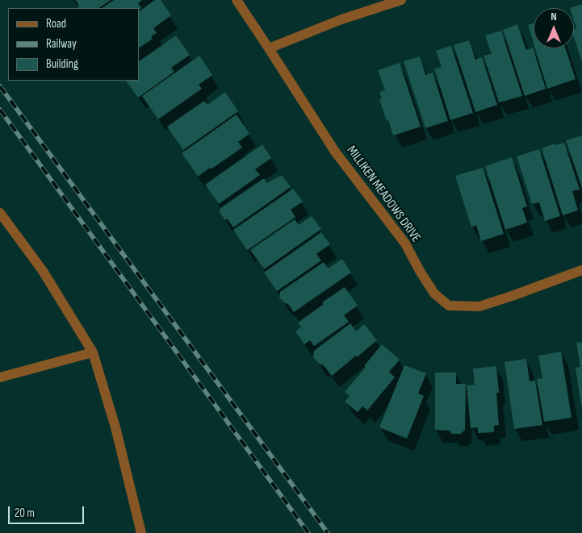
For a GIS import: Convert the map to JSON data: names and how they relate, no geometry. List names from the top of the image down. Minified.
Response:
{"streets":{"street":["MILLIKEN MEADOWS DRIVE"]},"legend":["Road","Railway","Building"],"scale_bar":"20 m","north":"top"}
